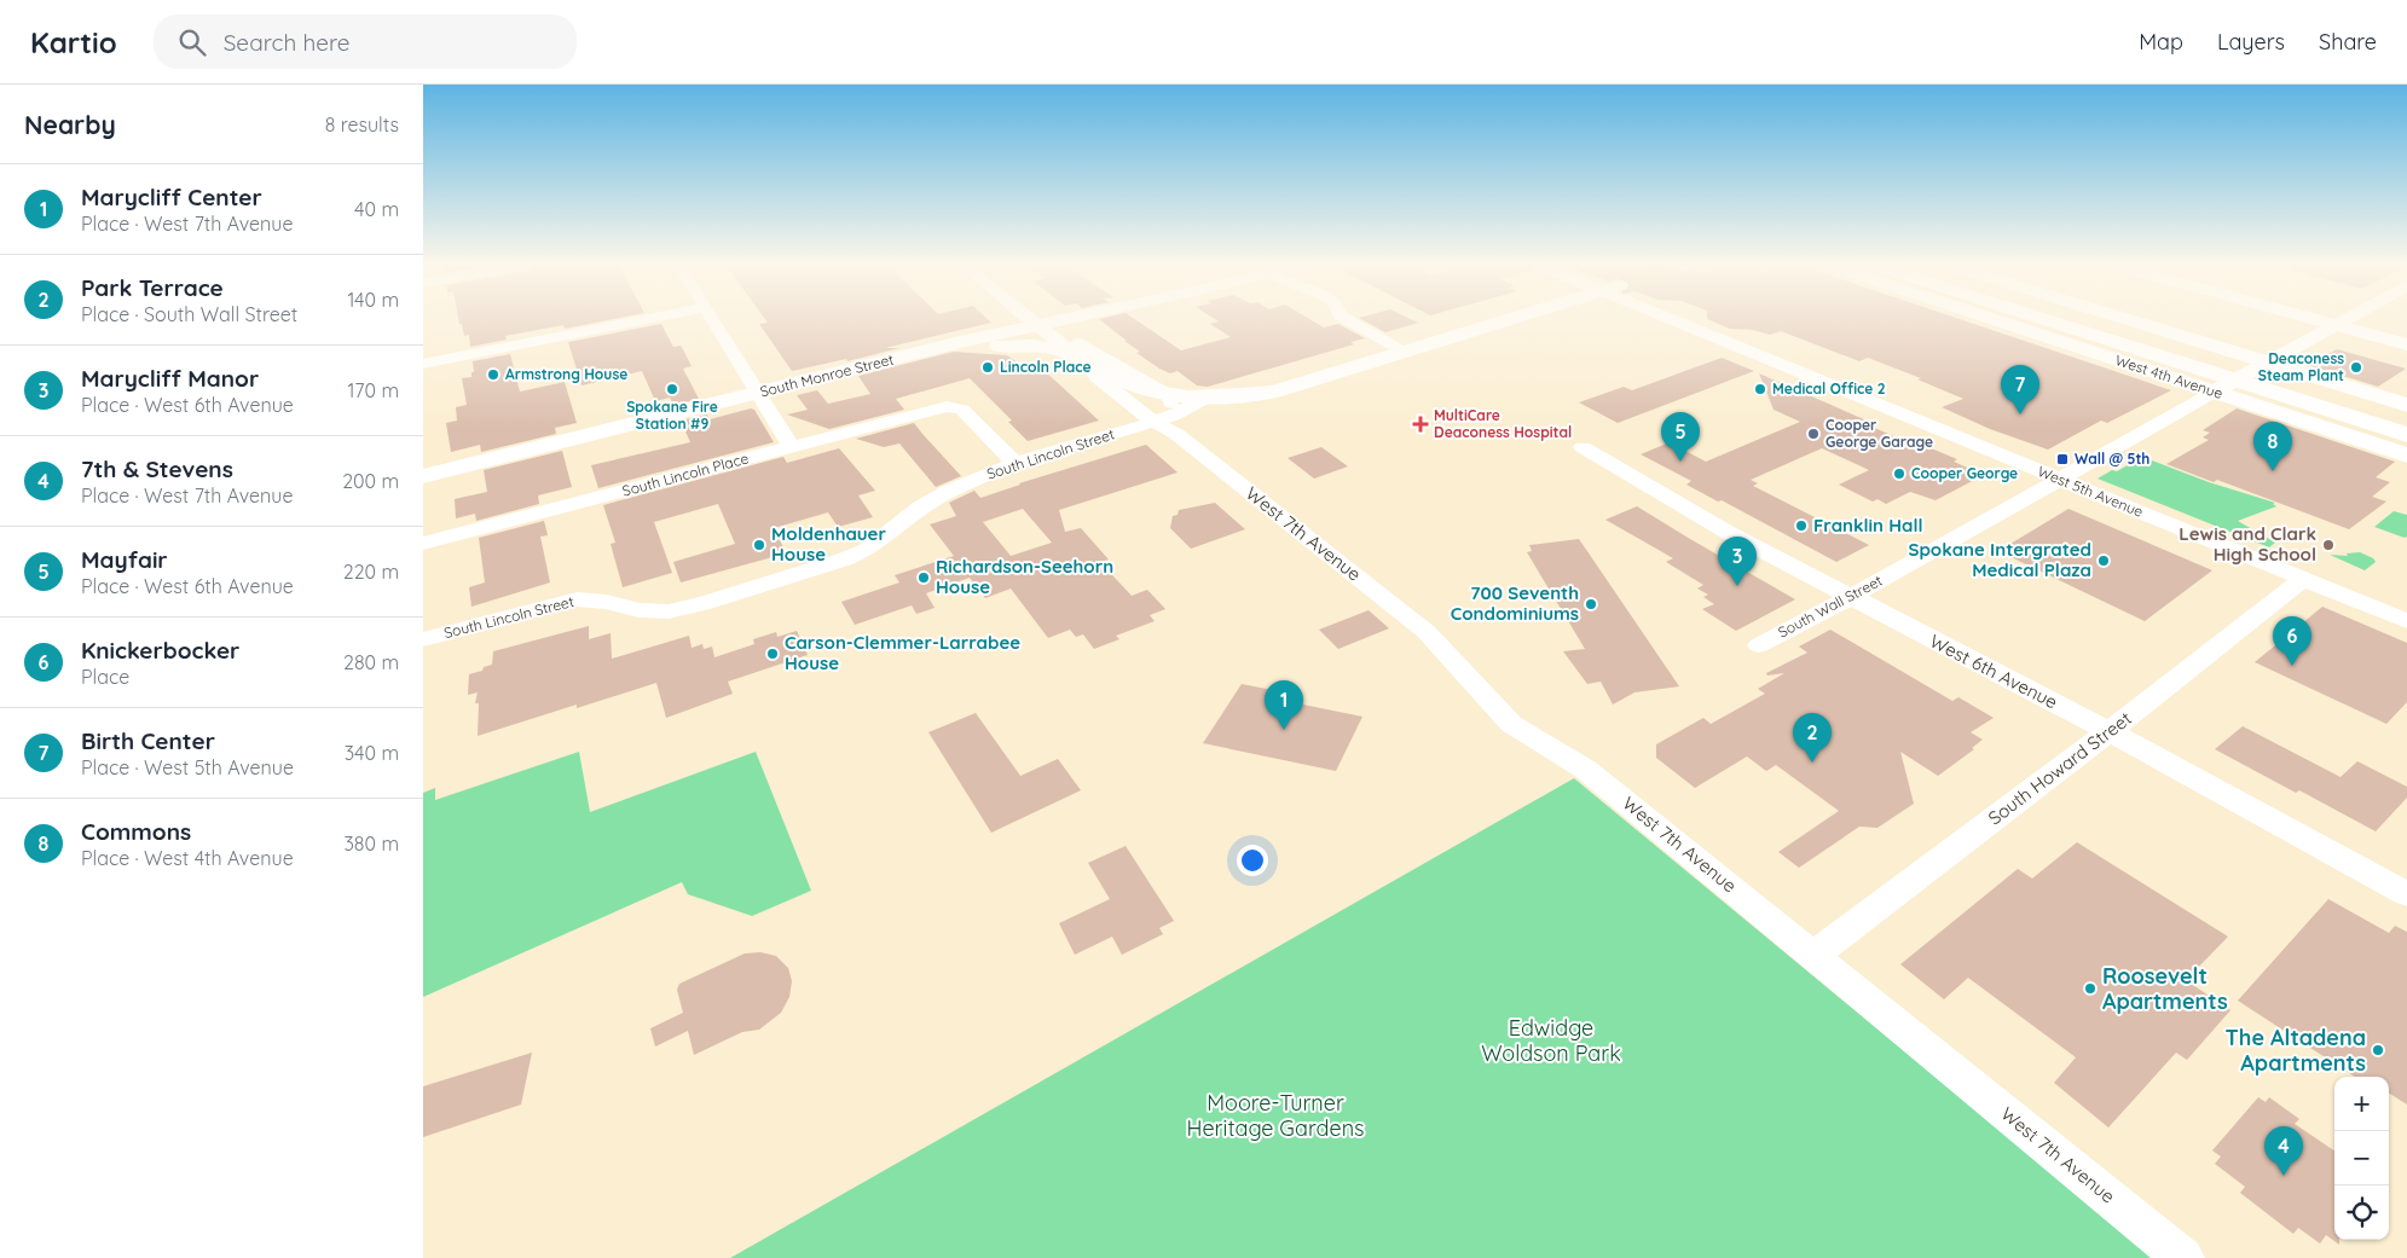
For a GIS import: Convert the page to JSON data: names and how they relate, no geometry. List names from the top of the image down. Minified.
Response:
{"streets":{"street":["South Monroe Street","West 4th Avenue","South Lincoln Street","South Lincoln Place","West 5th Avenue","West 7th Avenue","South Wall Street","West 6th Avenue","South Howard Street"]},"crossings":[["South Monroe Street","West 7th Avenue"],["West 4th Avenue","South Wall Street"],["South Lincoln Street","South Lincoln Place"],["South Lincoln Street","West 7th Avenue"],["West 5th Avenue","South Wall Street"],["West 5th Avenue","South Howard Street"],["West 7th Avenue","South Howard Street"],["South Wall Street","West 6th Avenue"],["West 6th Avenue","South Howard Street"]],"parks":["Edwidge Woldson Park","Moore-Turner Heritage Gardens"],"places":{"other":["Lincoln Place","Deaconess Steam Plant","Armstrong House","Spokane Fire Station #9","Medical Office 2","Cooper George Garage","Cooper George","Franklin Hall","Moldenhauer House","Lewis and Clark High School","Spokane Intergrated Medical Plaza","Richardson-Seehorn House","700 Seventh Condominiums","Carson-Clemmer-Larrabee House","Roosevelt Apartments","The Altadena Apartments"],"health":["MultiCare Deaconess Hospital"],"transit":["Wall @ 5th"]},"page":{"header":"Kartio","search":"Search here","nav":["Map","Layers","Share"],"heading":["Nearby","8 results"],"list":[{"mark":"1","name":"Marycliff Center","note":"Place · West 7th Avenue","value":"40 m"},{"mark":"2","name":"Park Terrace","note":"Place · South Wall Street","value":"140 m"},{"mark":"3","name":"Marycliff Manor","note":"Place · West 6th Avenue","value":"170 m"},{"mark":"4","name":"7th & Stevens","note":"Place · West 7th Avenue","value":"200 m"},{"mark":"5","name":"Mayfair","note":"Place · West 6th Avenue","value":"220 m"},{"mark":"6","name":"Knickerbocker","note":"Place","value":"280 m"},{"mark":"7","name":"Birth Center","note":"Place · West 5th Avenue","value":"340 m"},{"mark":"8","name":"Commons","note":"Place · West 4th Avenue","value":"380 m"}],"pins":["7","5","8","3","6","1","2","4"],"map_buttons":["+","−"]}}
